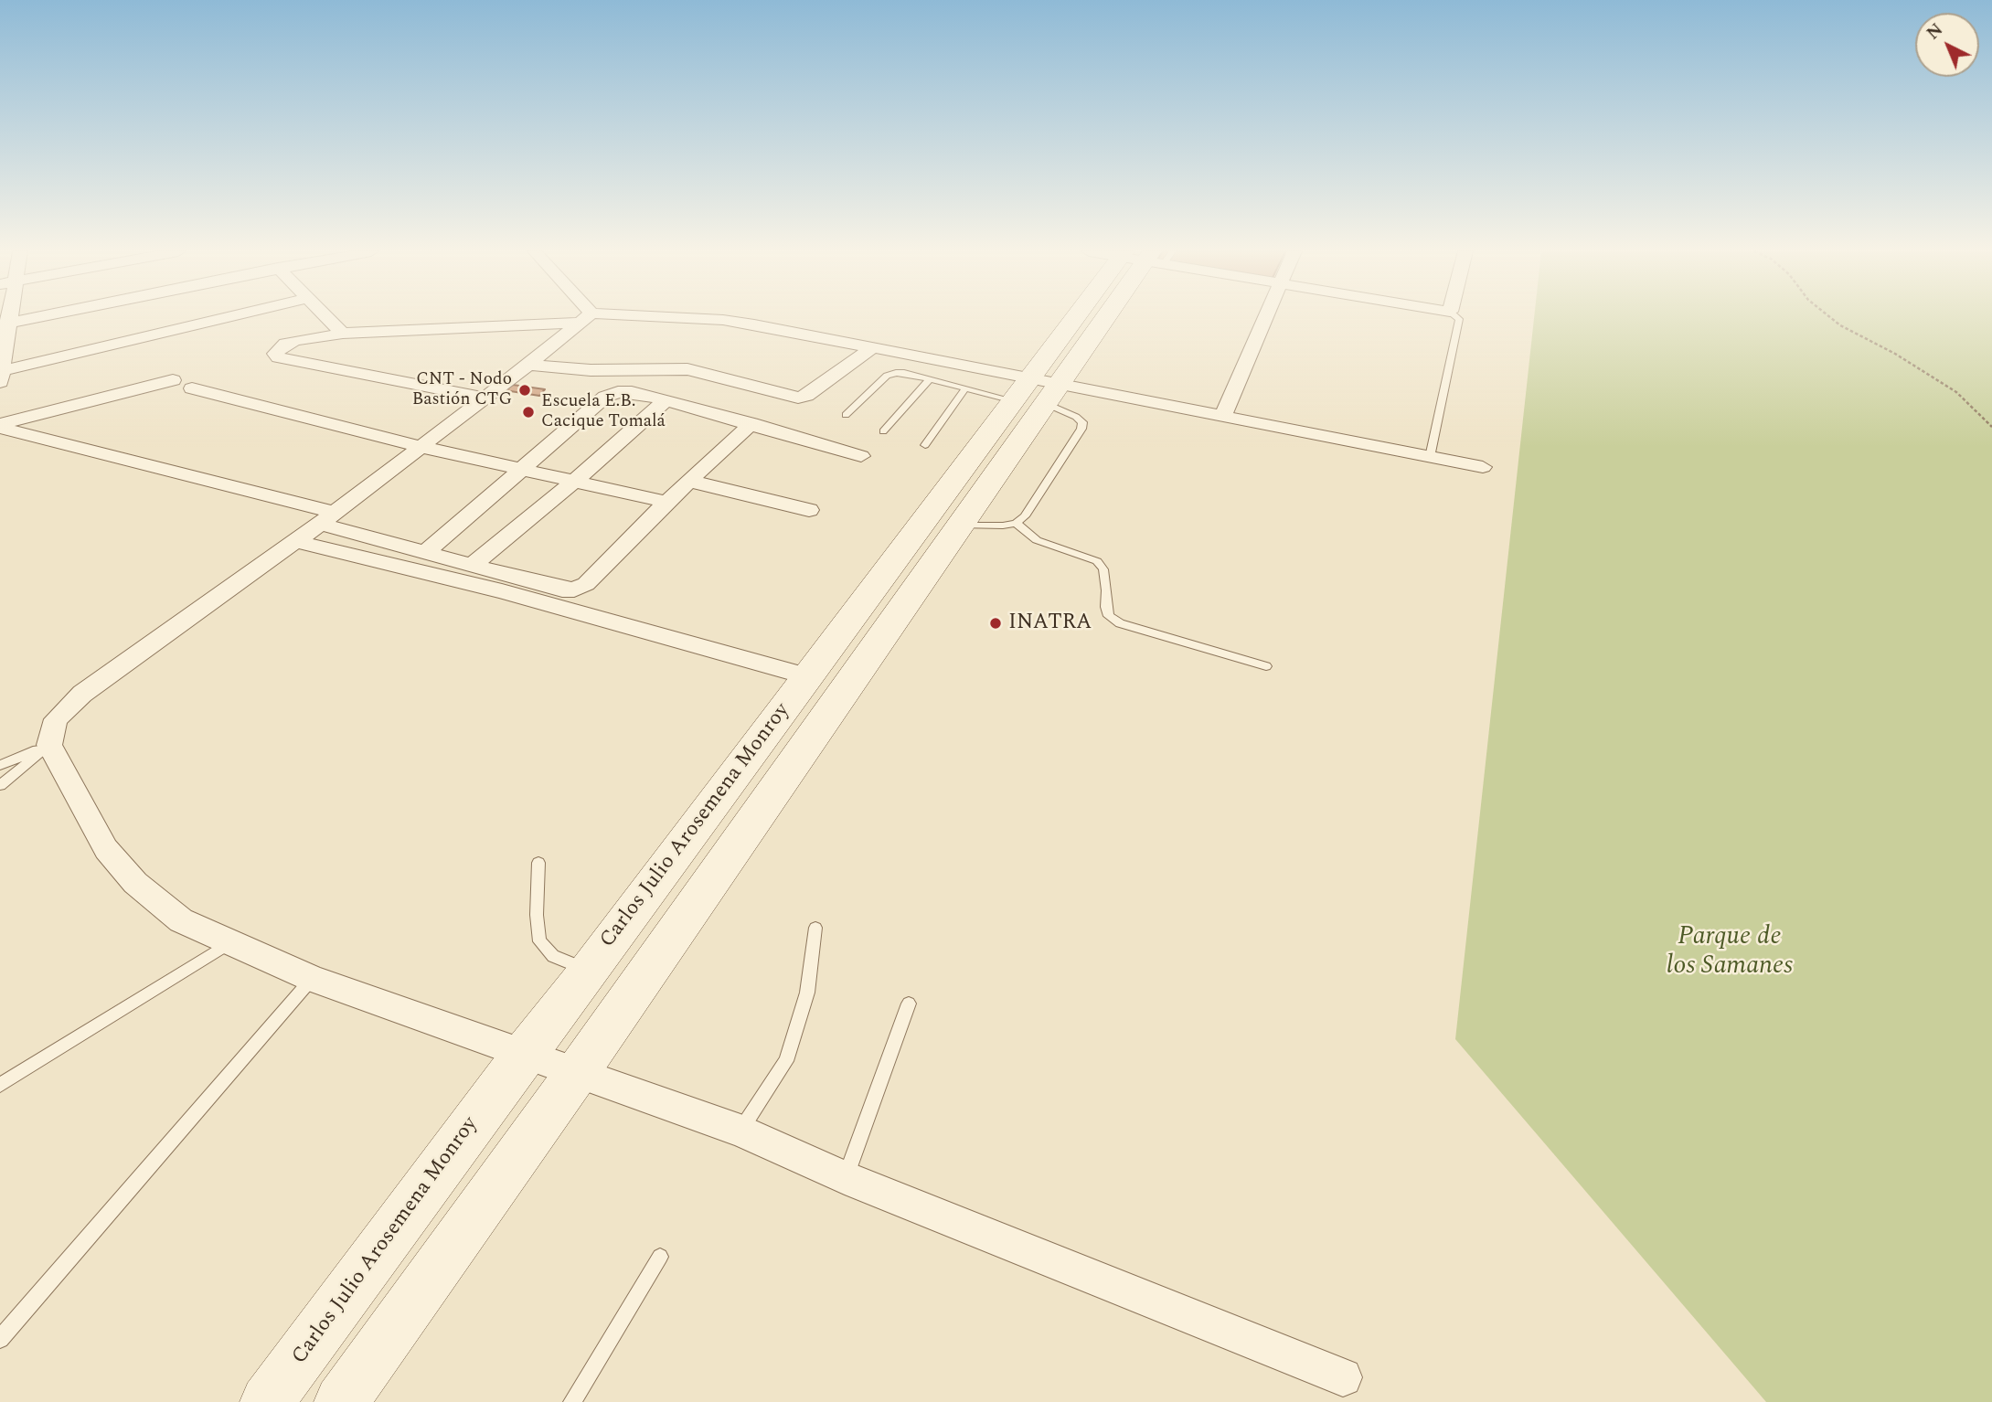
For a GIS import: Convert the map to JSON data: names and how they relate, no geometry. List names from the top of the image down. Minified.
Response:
{"streets":{"main road":["Carlos Julio Arosemena Monroy"]},"parks":["Parque de los Samanes"],"places":["CNT - Nodo Bastión CTG","Escuela E.B. Cacique Tomalá","INATRA"],"north":"top left"}
